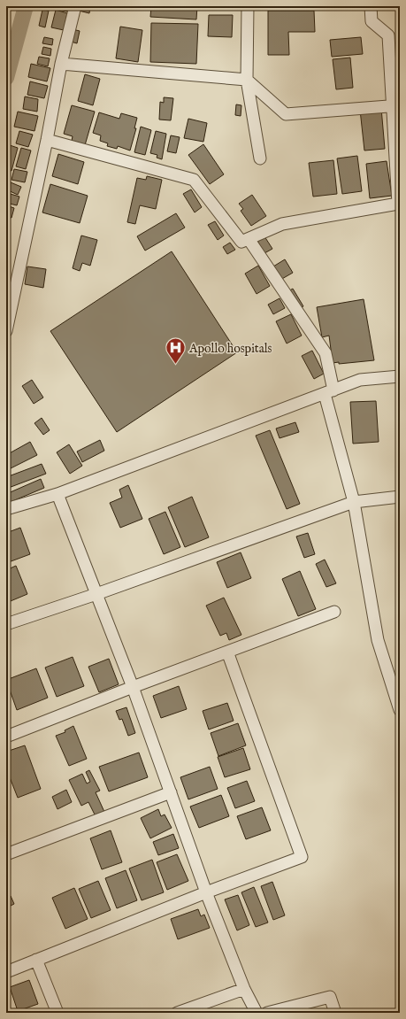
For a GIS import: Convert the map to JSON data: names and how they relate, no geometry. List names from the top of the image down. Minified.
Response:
{"places":{"hospital":["Apollo hospitals"]}}
